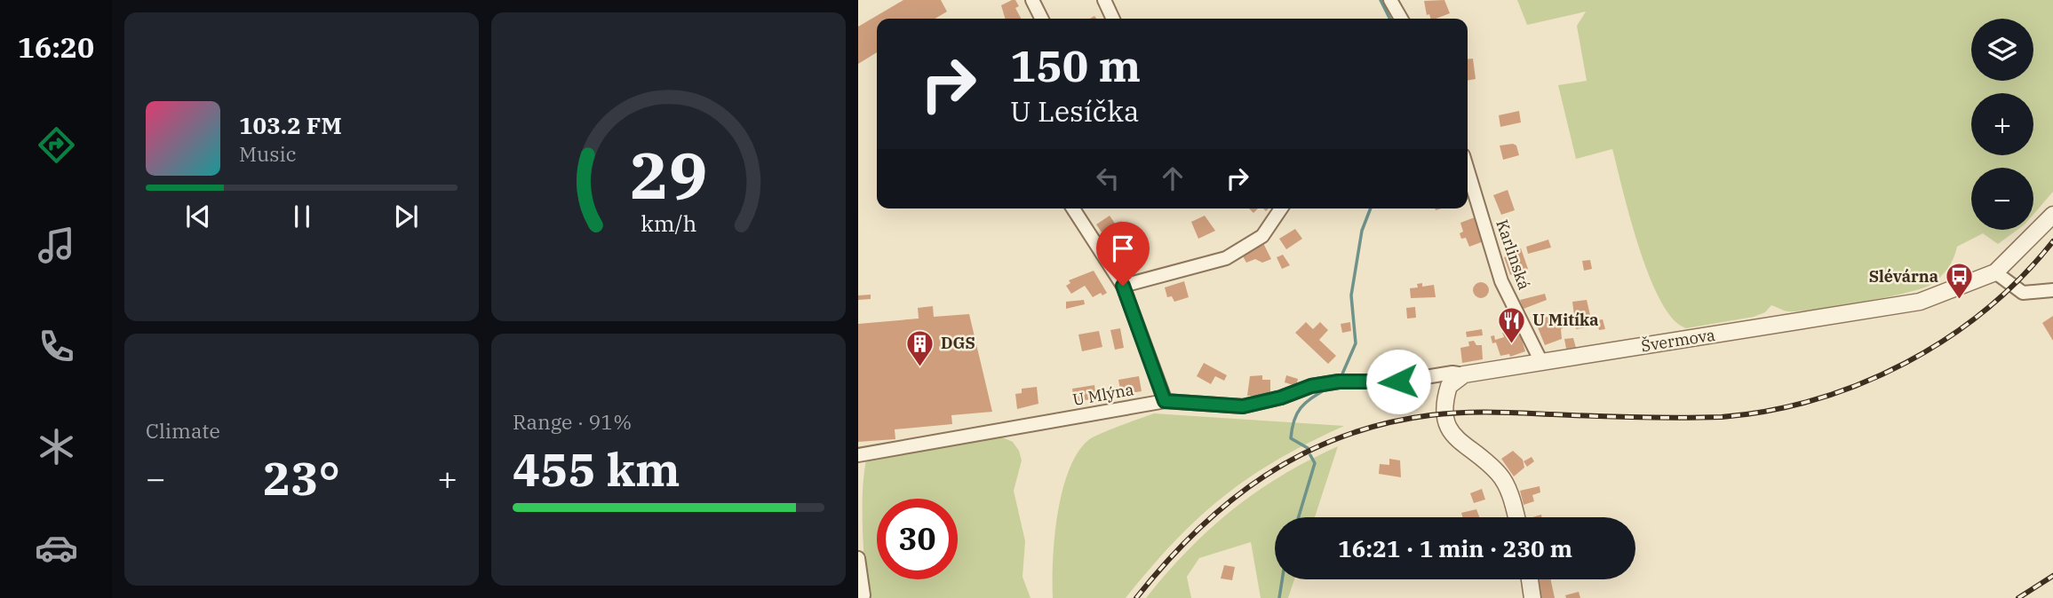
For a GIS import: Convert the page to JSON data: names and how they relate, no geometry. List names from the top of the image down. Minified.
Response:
{"streets":{"street":["Karlinská","Švermova","U Mlýna"]},"crossings":[["Karlinská","Švermova"],["Švermova","U Mlýna"]],"places":{"bus stop":["Slévárna"],"restaurant":["U Mitíka"],"building":["DGS"]},"page":{"tabs":"16:20","map_buttons":["+","−"],"turn":["150 m","U Lesíčka"],"song":["103.2 FM","Music"],"tile":["Climate",["Range · 91%","455 km"]],"heat":["−","23°","+"],"limit":"30","trip":"16:21 · 1 min · 230 m","gauge":["29","km/h"]}}
